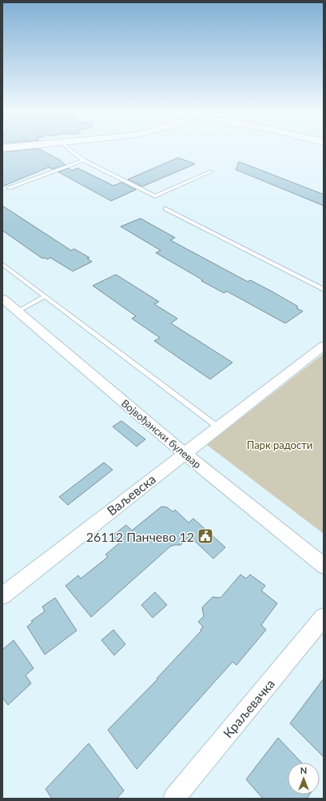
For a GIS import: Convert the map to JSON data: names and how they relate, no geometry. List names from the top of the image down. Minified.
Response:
{"streets":{"street":["Војвођански булевар","Ваљевска","Краљевачка"]},"crossings":[["Војвођански булевар","Ваљевска"]],"parks":["Парк радости"],"places":{"public building":["26112 Панчево 12"]},"north":"top"}
